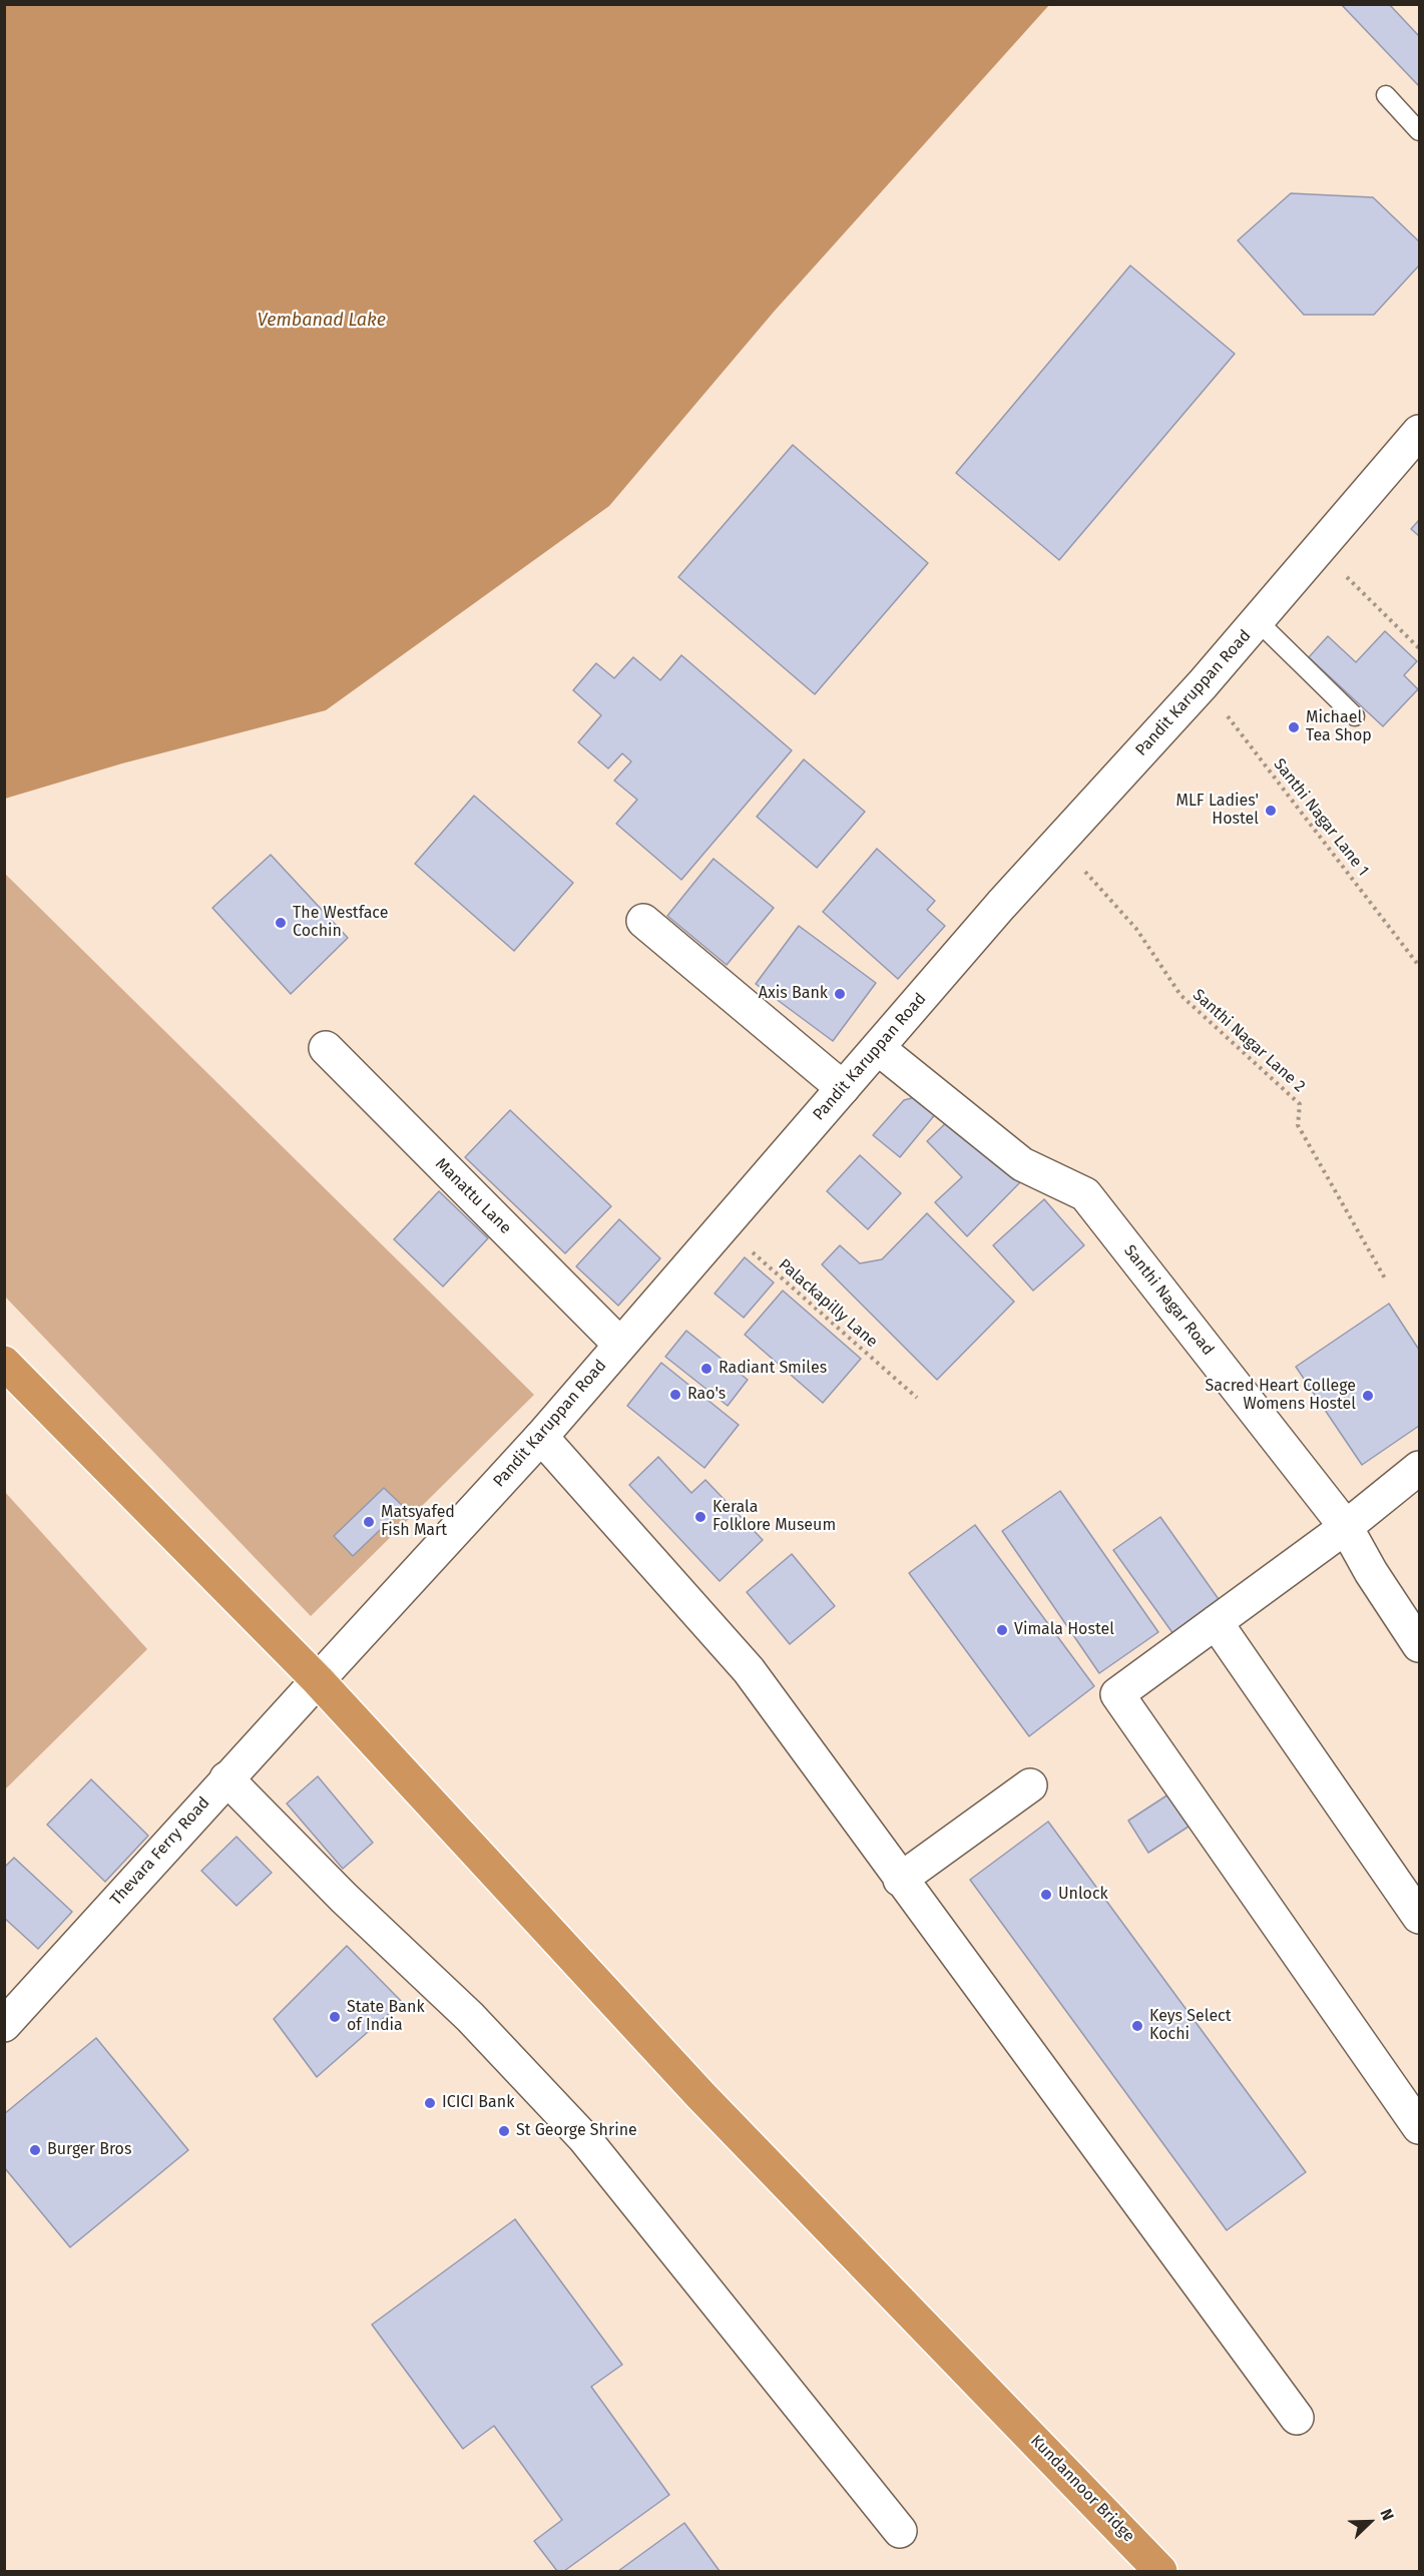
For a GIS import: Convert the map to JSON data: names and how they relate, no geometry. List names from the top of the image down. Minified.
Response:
{"streets":{"highway":["Kundannoor Bridge"],"street":["Pandit Karuppan Road","Manattu Lane","Santhi Nagar Road","Thevara Ferry Road"],"path":["Santhi Nagar Lane 1","Santhi Nagar Lane 2","Palackapilly Lane"]},"crossings":[["Pandit Karuppan Road","Santhi Nagar Lane 1"],["Pandit Karuppan Road","Santhi Nagar Lane 2"],["Pandit Karuppan Road","Manattu Lane"],["Pandit Karuppan Road","Santhi Nagar Road"],["Pandit Karuppan Road","Palackapilly Lane"],["Pandit Karuppan Road","Thevara Ferry Road"],["Pandit Karuppan Road","Kundannoor Bridge"],["Thevara Ferry Road","Kundannoor Bridge"]],"water":["Vembanad Lake"],"places":["Michael Tea Shop","MLF Ladies' Hostel","The Westface Cochin","Axis Bank","Radiant Smiles","Rao's","Sacred Heart College Womens Hostel","Kerala Folklore Museum","Matsyafed Fish Mart","Vimala Hostel","Unlock","State Bank of India","Keys Select Kochi","ICICI Bank","St George Shrine","Burger Bros"],"north":"top right"}
